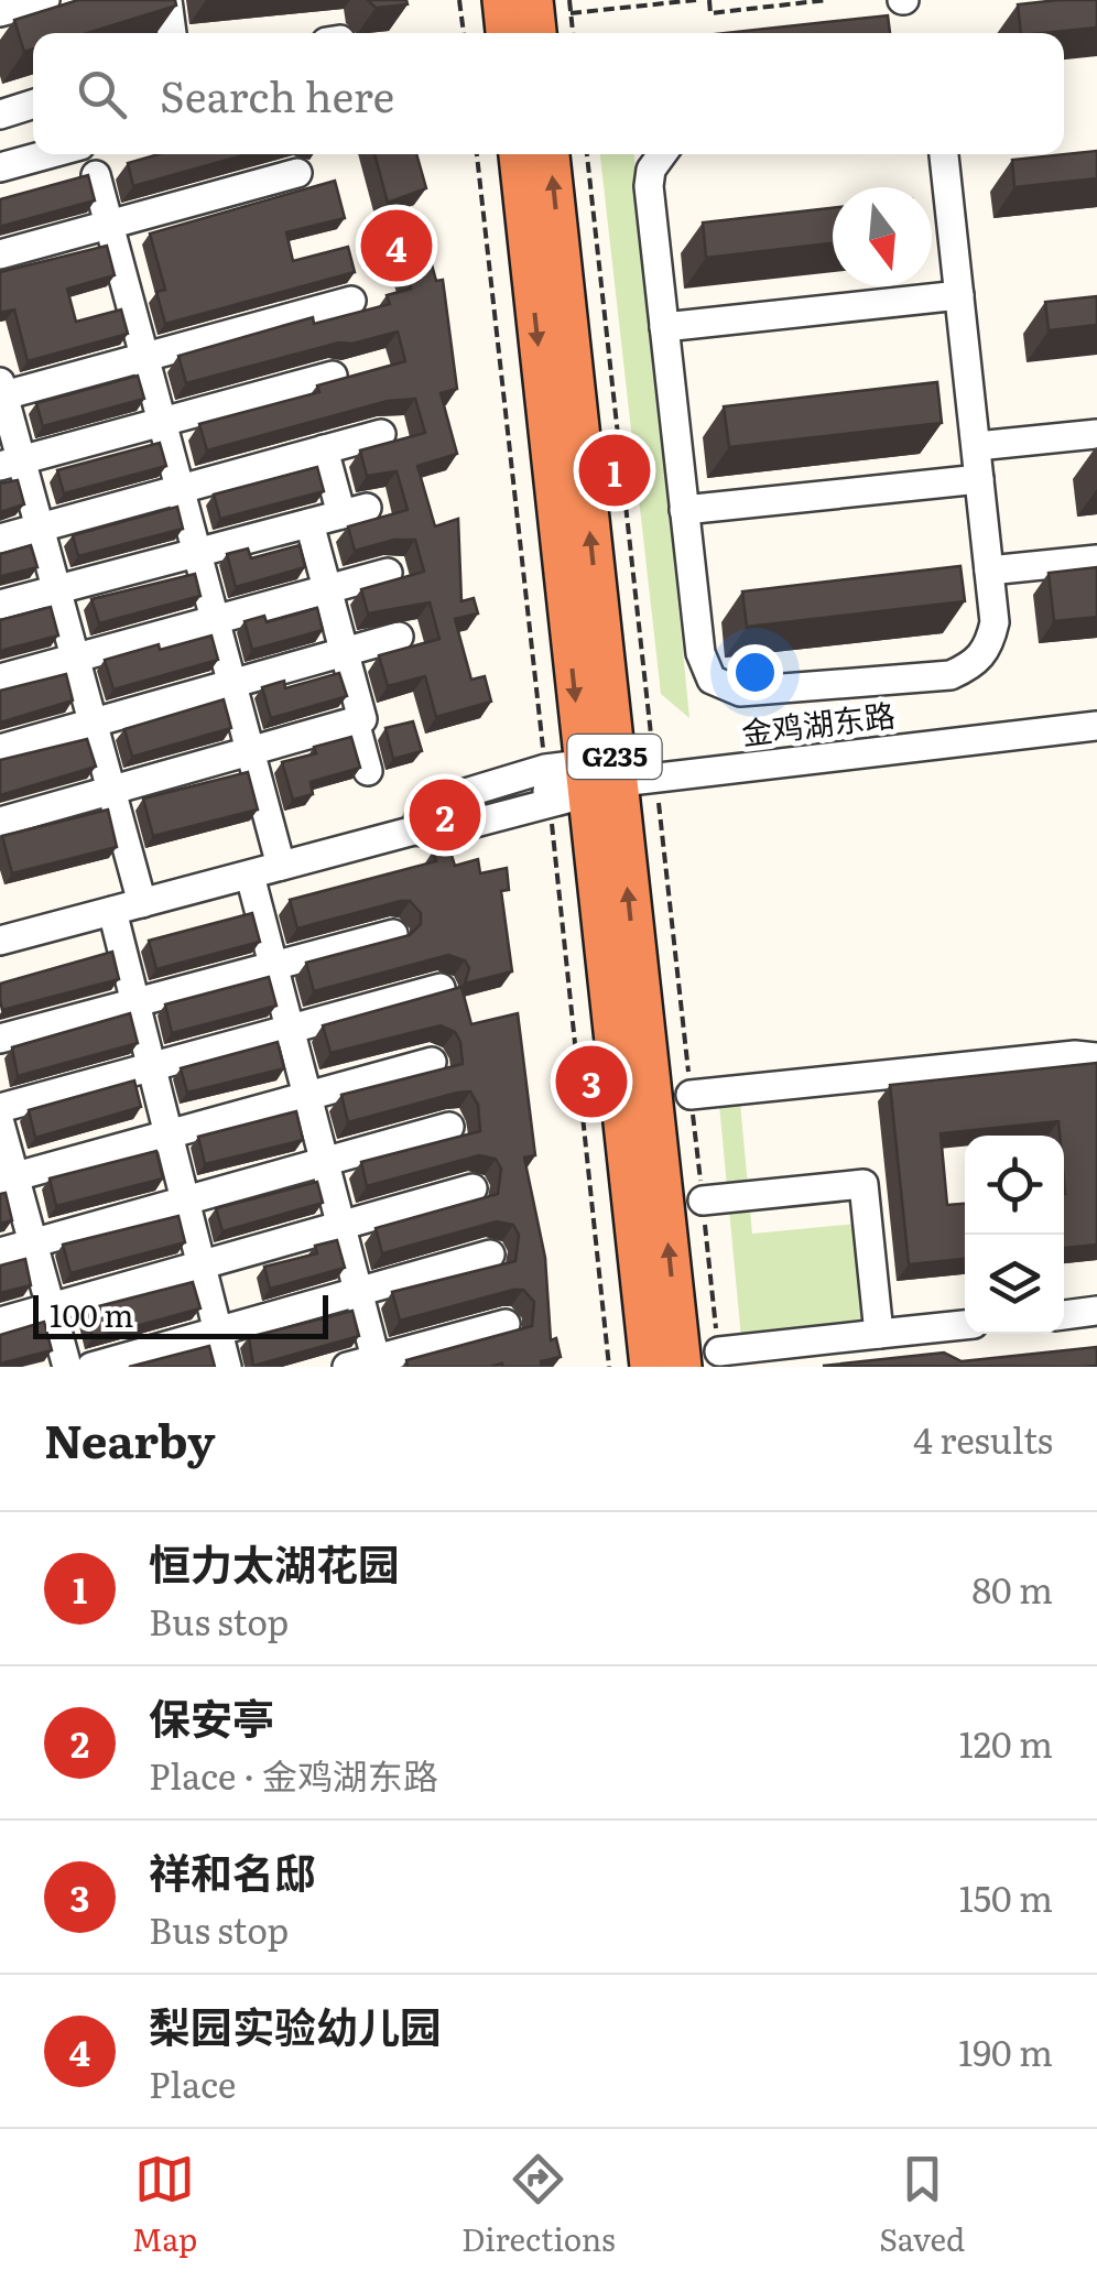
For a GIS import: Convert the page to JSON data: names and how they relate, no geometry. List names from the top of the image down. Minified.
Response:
{"streets":{"highway":["G235"],"street":["金鸡湖东路"]},"crossings":[["金鸡湖东路","G235"]],"scale_bar":"100 m","north":"bottom","page":{"search":"Search here","pins":["4","1","2","3"],"scale":"100 m","heading":["Nearby","4 results"],"list":[{"mark":"1","name":"恒力太湖花园","note":"Bus stop","value":"80 m"},{"mark":"2","name":"保安亭","note":"Place · 金鸡湖东路","value":"120 m"},{"mark":"3","name":"祥和名邸","note":"Bus stop","value":"150 m"},{"mark":"4","name":"梨园实验幼儿园","note":"Place","value":"190 m"}],"nav":["Map","Directions","Saved"]}}
